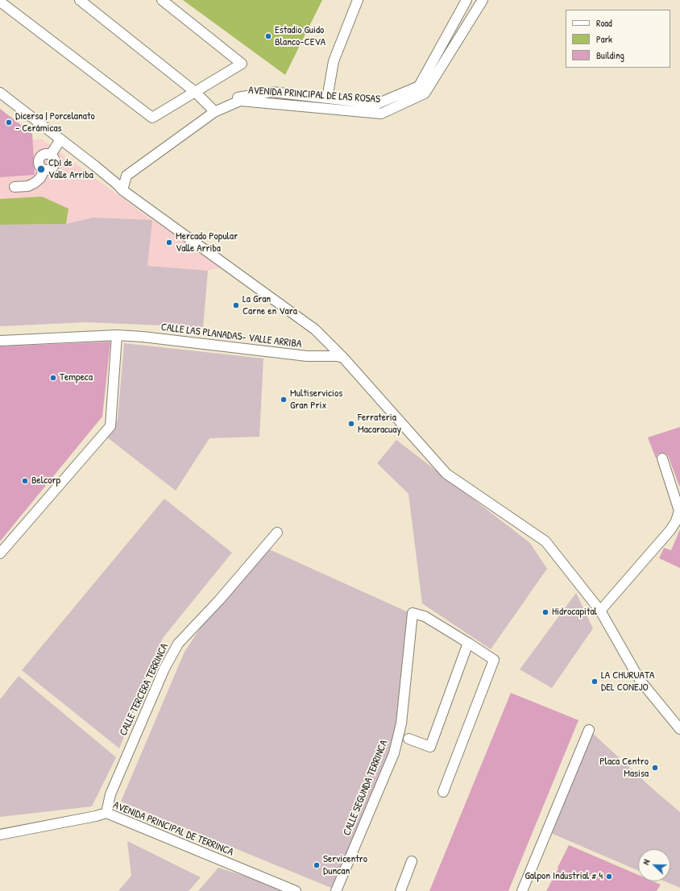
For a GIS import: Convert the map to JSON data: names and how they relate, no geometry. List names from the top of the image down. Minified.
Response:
{"streets":{"street":["AVENIDA PRINCIPAL DE LAS ROSAS","CALLE LAS PLANADAS- VALLE ARRIBA","CALLE TERCERA TERRINCA","CALLE SEGUNDA TERRINCA","AVENIDA PRINCIPAL DE TERRINCA"]},"crossings":[["CALLE TERCERA TERRINCA","AVENIDA PRINCIPAL DE TERRINCA"]],"places":["Estadio Guido Blanco-CEVA","Dicersa | Porcelanato - Cerámicas","CDI de Valle Arriba","Mercado Popular Valle Arriba","La Gran Carne en Vara","Tempeca","Multiservicios Gran Prix","Ferrateria Macaracuay","Belcorp","Hidrocapital","LA CHURUATA DEL CONEJO","Placa Centro Masisa","Servicentro Duncan","Galpon Industrial # 4"],"legend":["Road","Park","Building"],"north":"left"}
